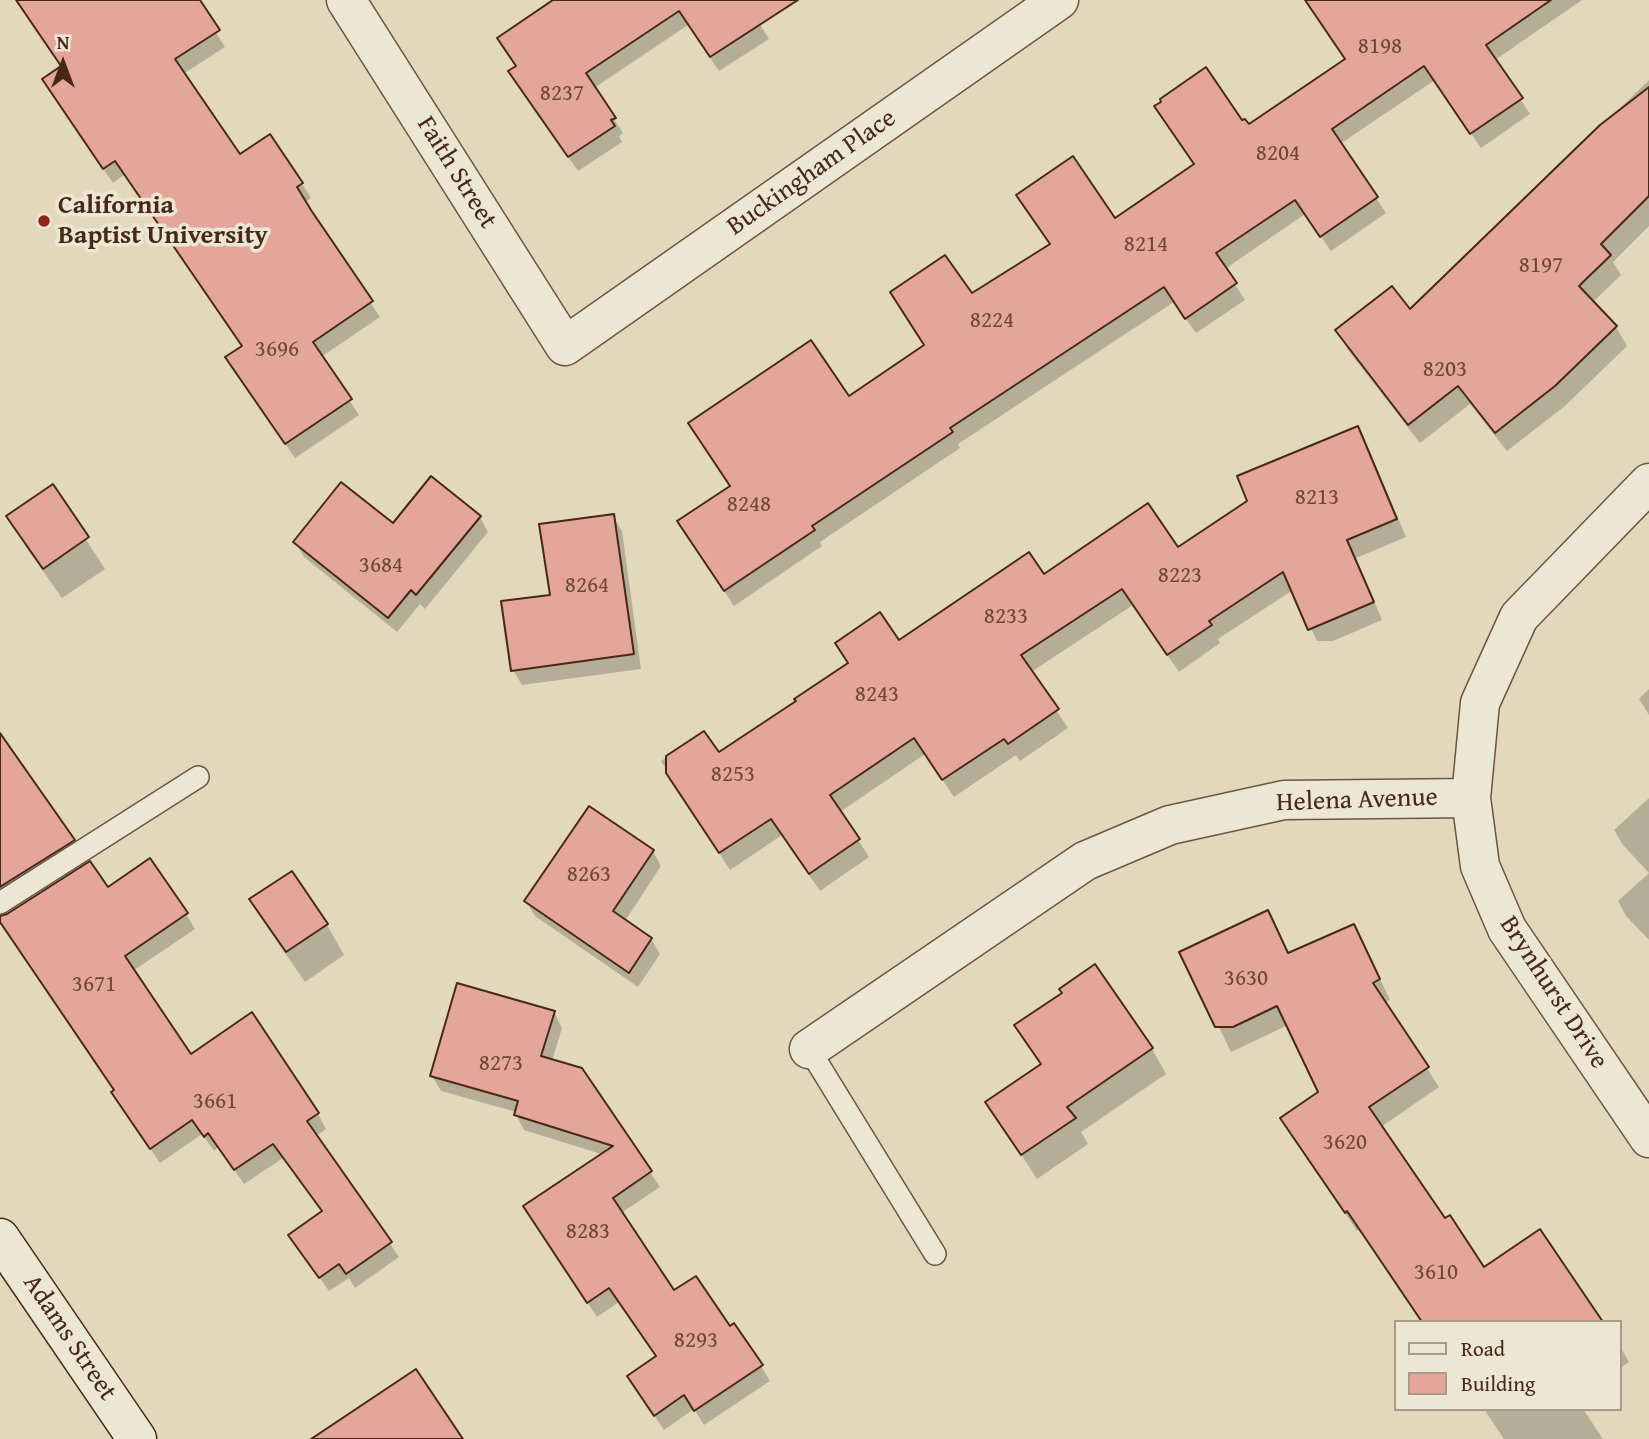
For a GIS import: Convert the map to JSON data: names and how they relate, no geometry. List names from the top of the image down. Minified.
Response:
{"streets":{"street":["Faith Street","Buckingham Place","Helena Avenue","Brynhurst Drive","Adams Street"]},"crossings":[["Faith Street","Buckingham Place"],["Helena Avenue","Brynhurst Drive"]],"places":["California Baptist University"],"house_numbers":["8198","8237","8204","8214","8197","8224","3696","8203","8213","8248","3684","8223","8264","8233","8243","8253","8263","3630","3671","8273","3661","3620","8283","3610","8293"],"legend":["Road","Building"],"north":"top"}
